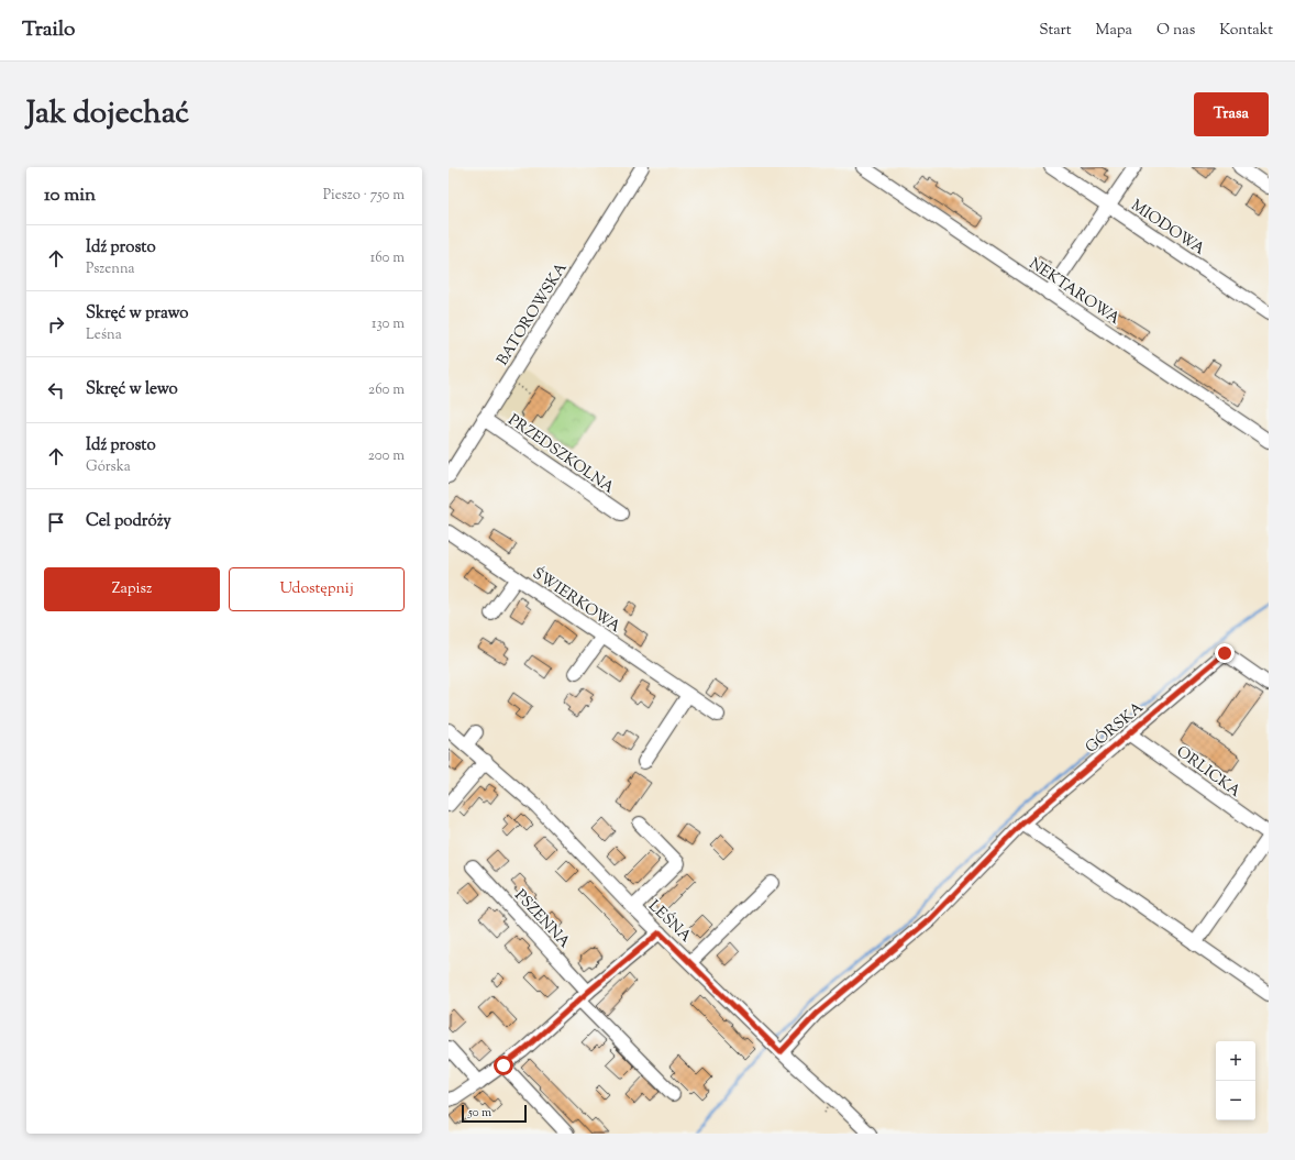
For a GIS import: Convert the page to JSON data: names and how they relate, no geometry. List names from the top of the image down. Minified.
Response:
{"streets":{"street":["MIODOWA","NEKTAROWA","BATOROWSKA","PRZEDSZKOLNA","ŚWIERKOWA","GÓRSKA","ORLICKA","PSZENNA","LEŚNA"]},"crossings":[["BATOROWSKA","PRZEDSZKOLNA"],["GÓRSKA","ORLICKA"],["GÓRSKA","LEŚNA"]],"scale_bar":"50 m","page":{"header":"Trailo","nav":["Start","Mapa","O nas","Kontakt"],"title":"Jak dojechać","buttons":["Trasa",["Zapisz","Udostępnij"]],"heading":["10 min","Pieszo · 750 m"],"list":[["Idź prosto","Pszenna","160 m"],["Skręć w prawo","Leśna","130 m"],["Skręć w lewo","260 m"],["Idź prosto","Górska","200 m"],"Cel podróży"],"map_buttons":["+","−"],"scale":"50 m"}}
